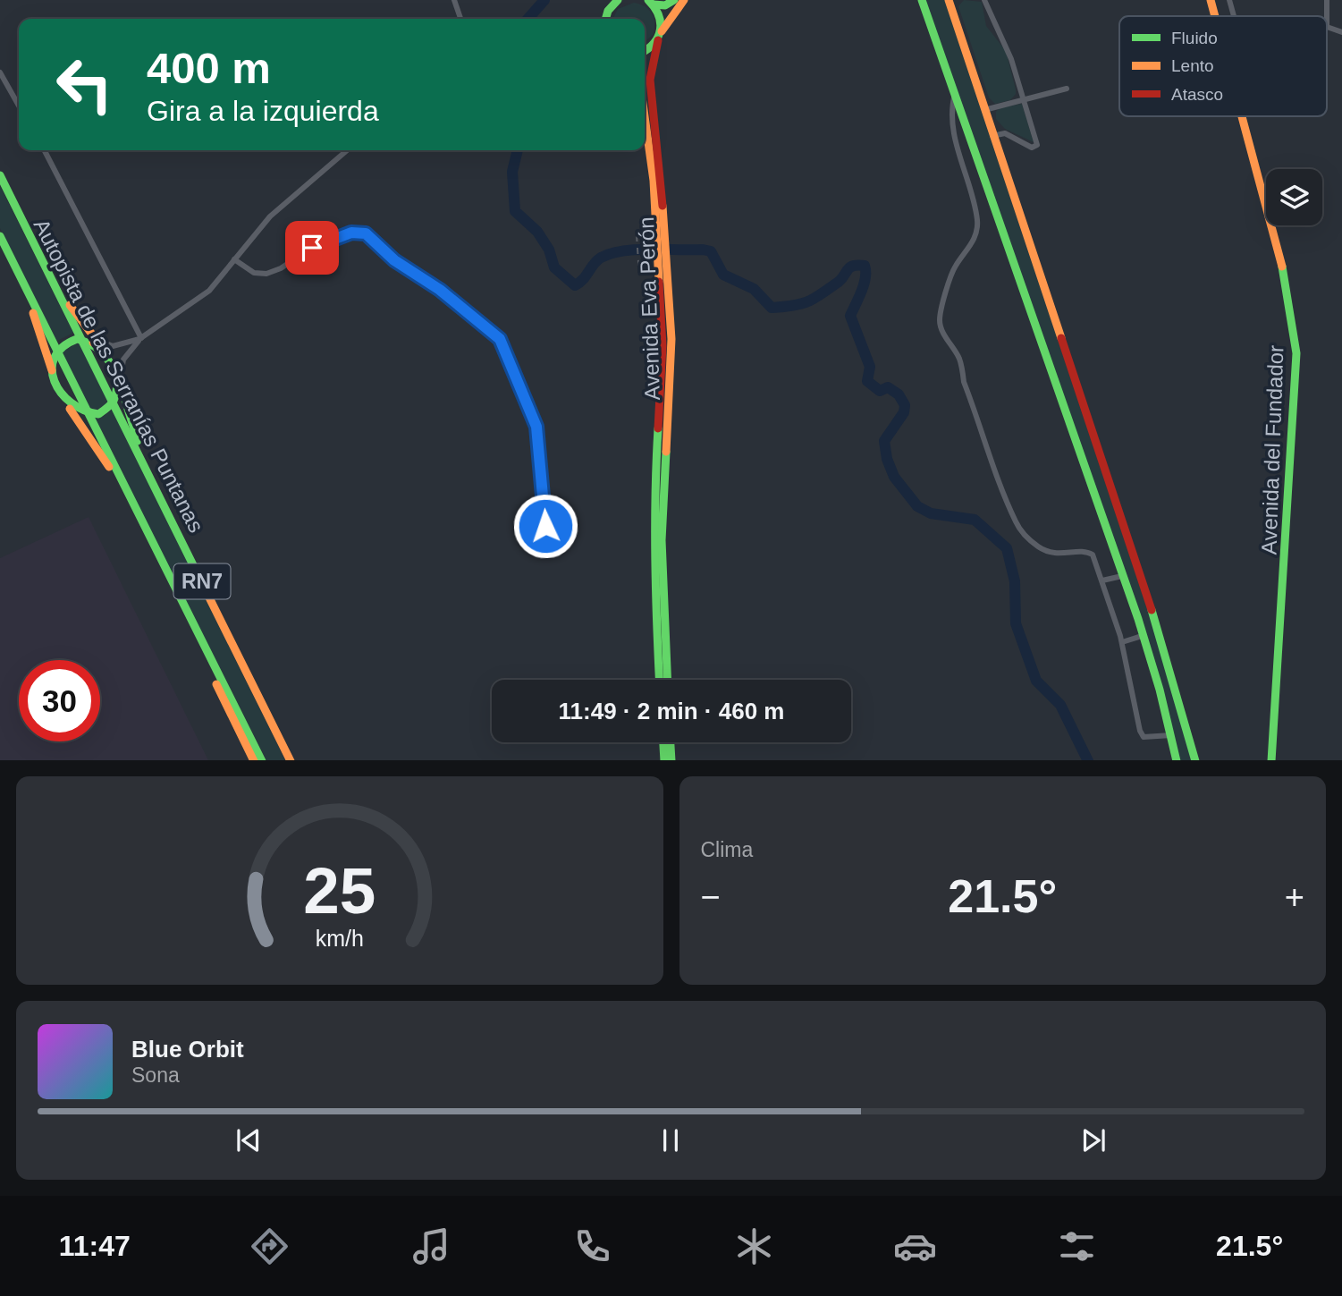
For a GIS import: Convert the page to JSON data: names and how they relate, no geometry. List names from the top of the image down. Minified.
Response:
{"streets":{"main road":["Avenida Eva Perón","Autopista de las Serranías Puntanas","Avenida del Fundador","RN7"]},"legend":["Fluido","Lento","Atasco"],"page":{"turn":["400 m","Gira a la izquierda"],"limit":"30","trip":"11:49 · 2 min · 460 m","tile":"Clima","heat":["−","21.5°","+"],"song":["Blue Orbit","Sona"],"tabs":["11:47","21.5°"],"gauge":["25","km/h"]}}
